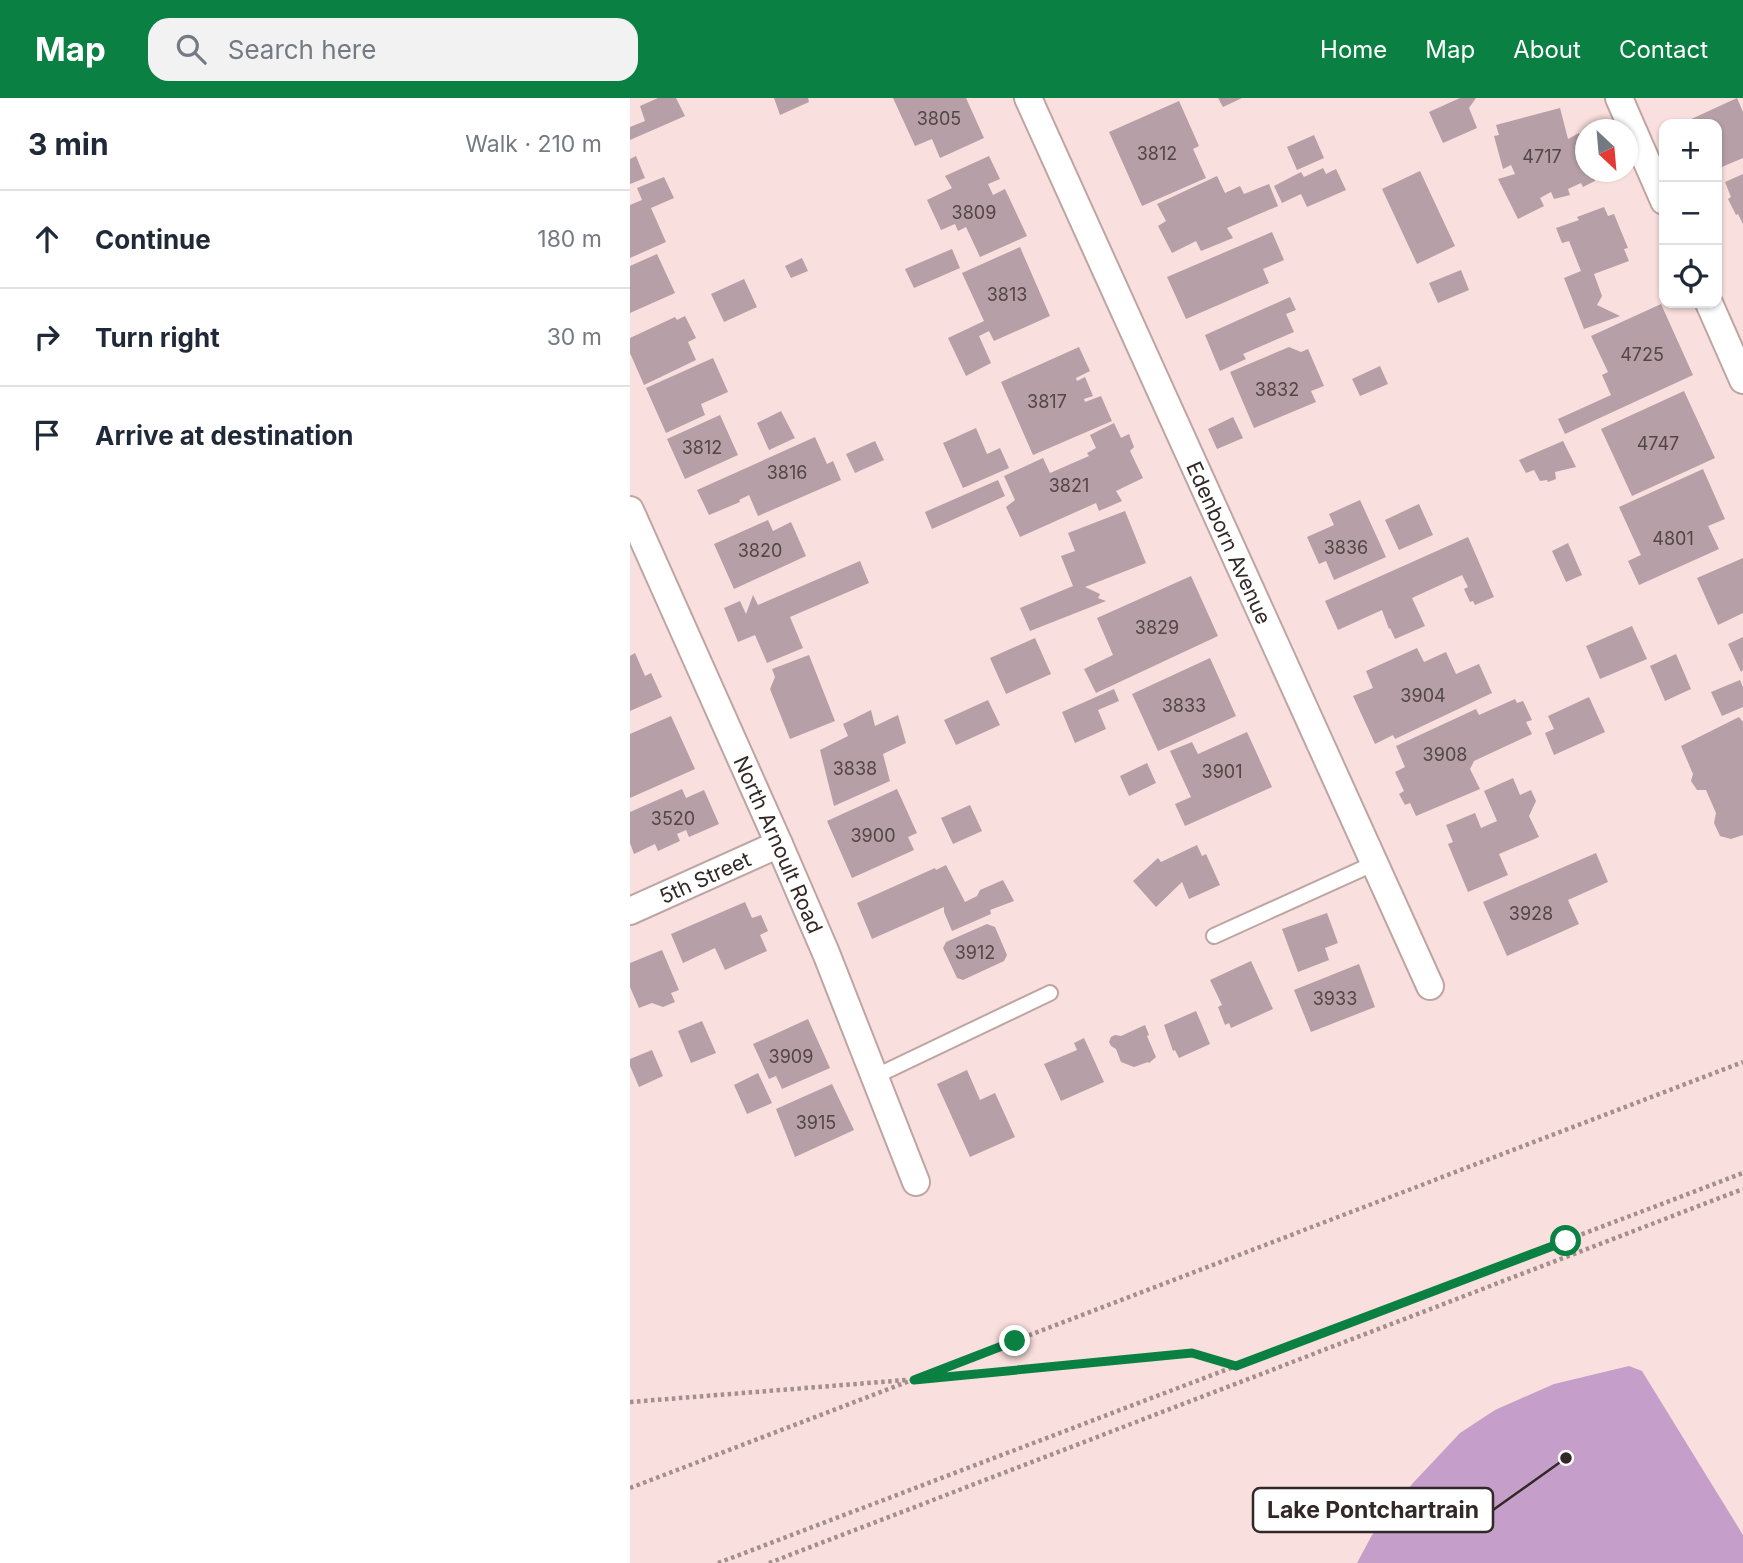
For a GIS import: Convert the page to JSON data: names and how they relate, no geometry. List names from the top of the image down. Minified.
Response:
{"streets":{"street":["Edenborn Avenue","North Arnoult Road","5th Street"]},"crossings":[["North Arnoult Road","5th Street"]],"places":["Lake Pontchartrain"],"house_numbers":["3805","3812","4717","3809","3813","4725","3832","3817","4747","3812","3816","3821","4801","3836","3820","3829","3904","3833","3908","3838","3901","3520","3900","3928","3912","3933","3909","3915"],"north":"bottom right","page":{"header":"Map","search":"Search here","nav":["Home","Map","About","Contact"],"heading":["3 min","Walk · 210 m"],"map_buttons":["+","−"],"list":[["Continue","180 m"],["Turn right","30 m"],"Arrive at destination"]}}
